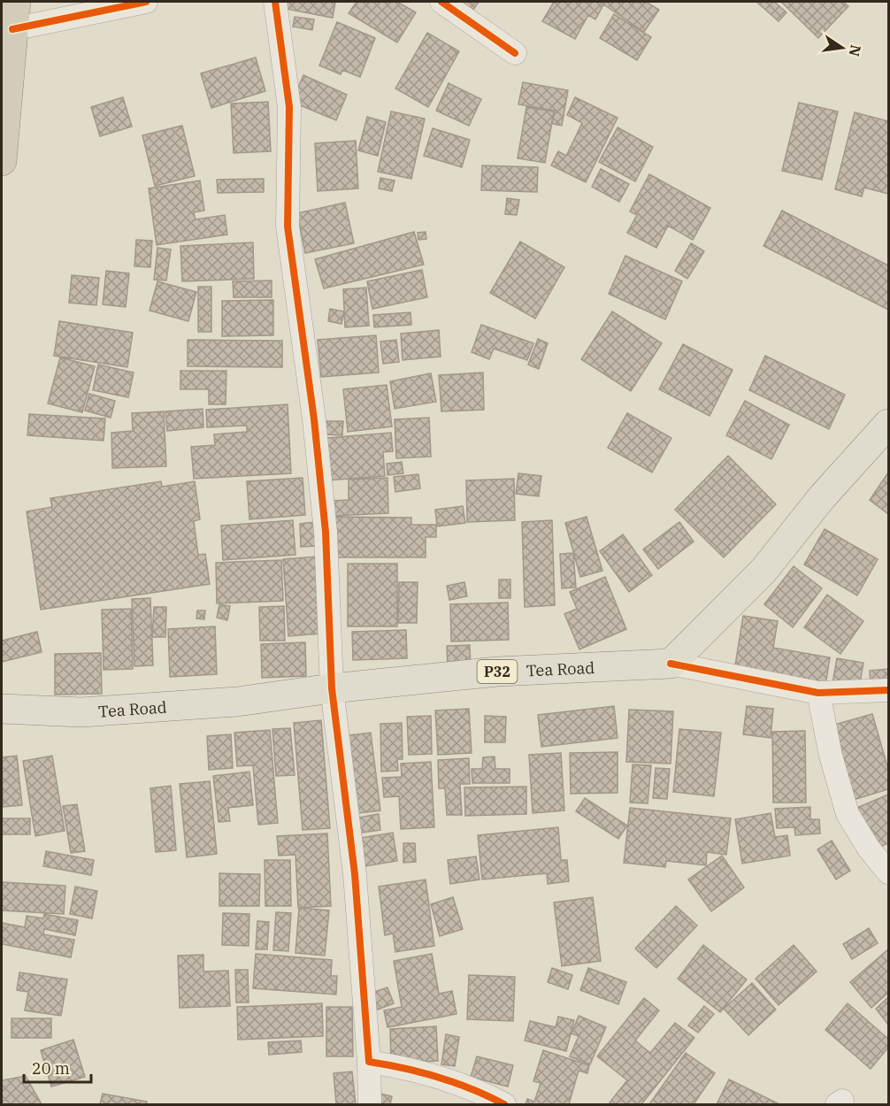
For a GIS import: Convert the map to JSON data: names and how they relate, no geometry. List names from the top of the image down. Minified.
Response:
{"streets":{"main road":["Tea Road","P32"]},"scale_bar":"20 m","north":"right"}
